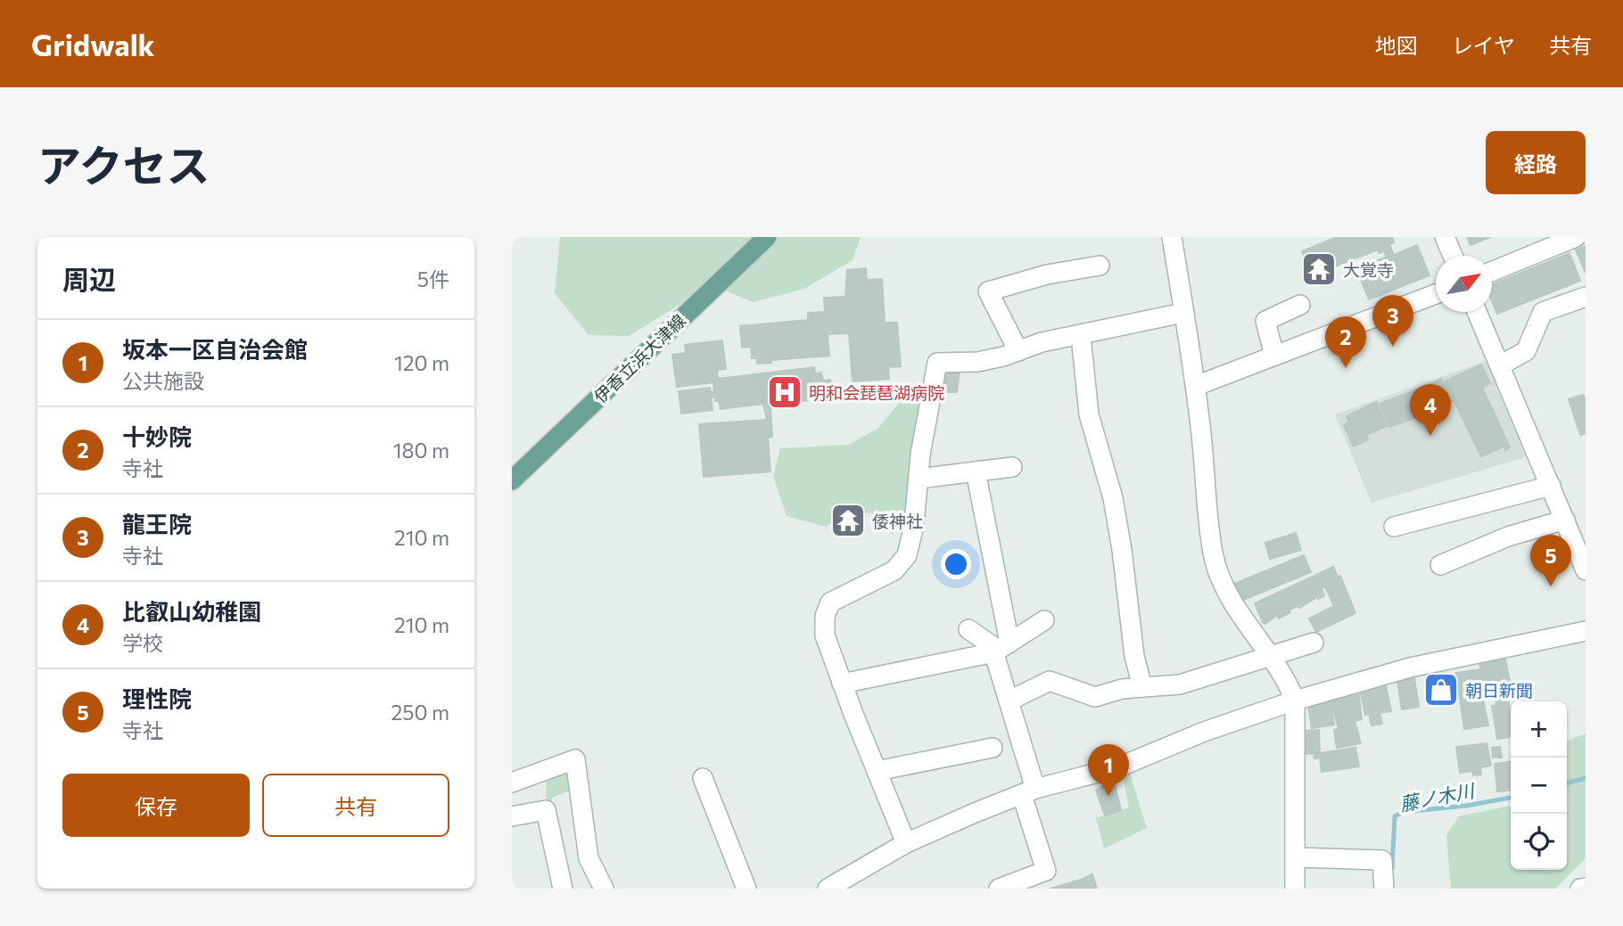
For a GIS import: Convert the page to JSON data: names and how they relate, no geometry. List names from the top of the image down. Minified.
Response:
{"streets":{"main road":["伊香立浜大津線"]},"water":["藤ノ木川"],"places":{"temple":["大覚寺","倭神社"],"hospital":["明和会琵琶湖病院"],"shop":["朝日新聞"]},"north":"top right","page":{"header":"Gridwalk","nav":["地図","レイヤ","共有"],"title":"アクセス","buttons":["経路",["保存","共有"]],"heading":["周辺","5件"],"pins":["3","2","4","5","1"],"list":[{"mark":"1","name":"坂本一区自治会館","note":"公共施設","value":"120 m"},{"mark":"2","name":"十妙院","note":"寺社","value":"180 m"},{"mark":"3","name":"龍王院","note":"寺社","value":"210 m"},{"mark":"4","name":"比叡山幼稚園","note":"学校","value":"210 m"},{"mark":"5","name":"理性院","note":"寺社","value":"250 m"}],"map_buttons":["+","−"]}}
